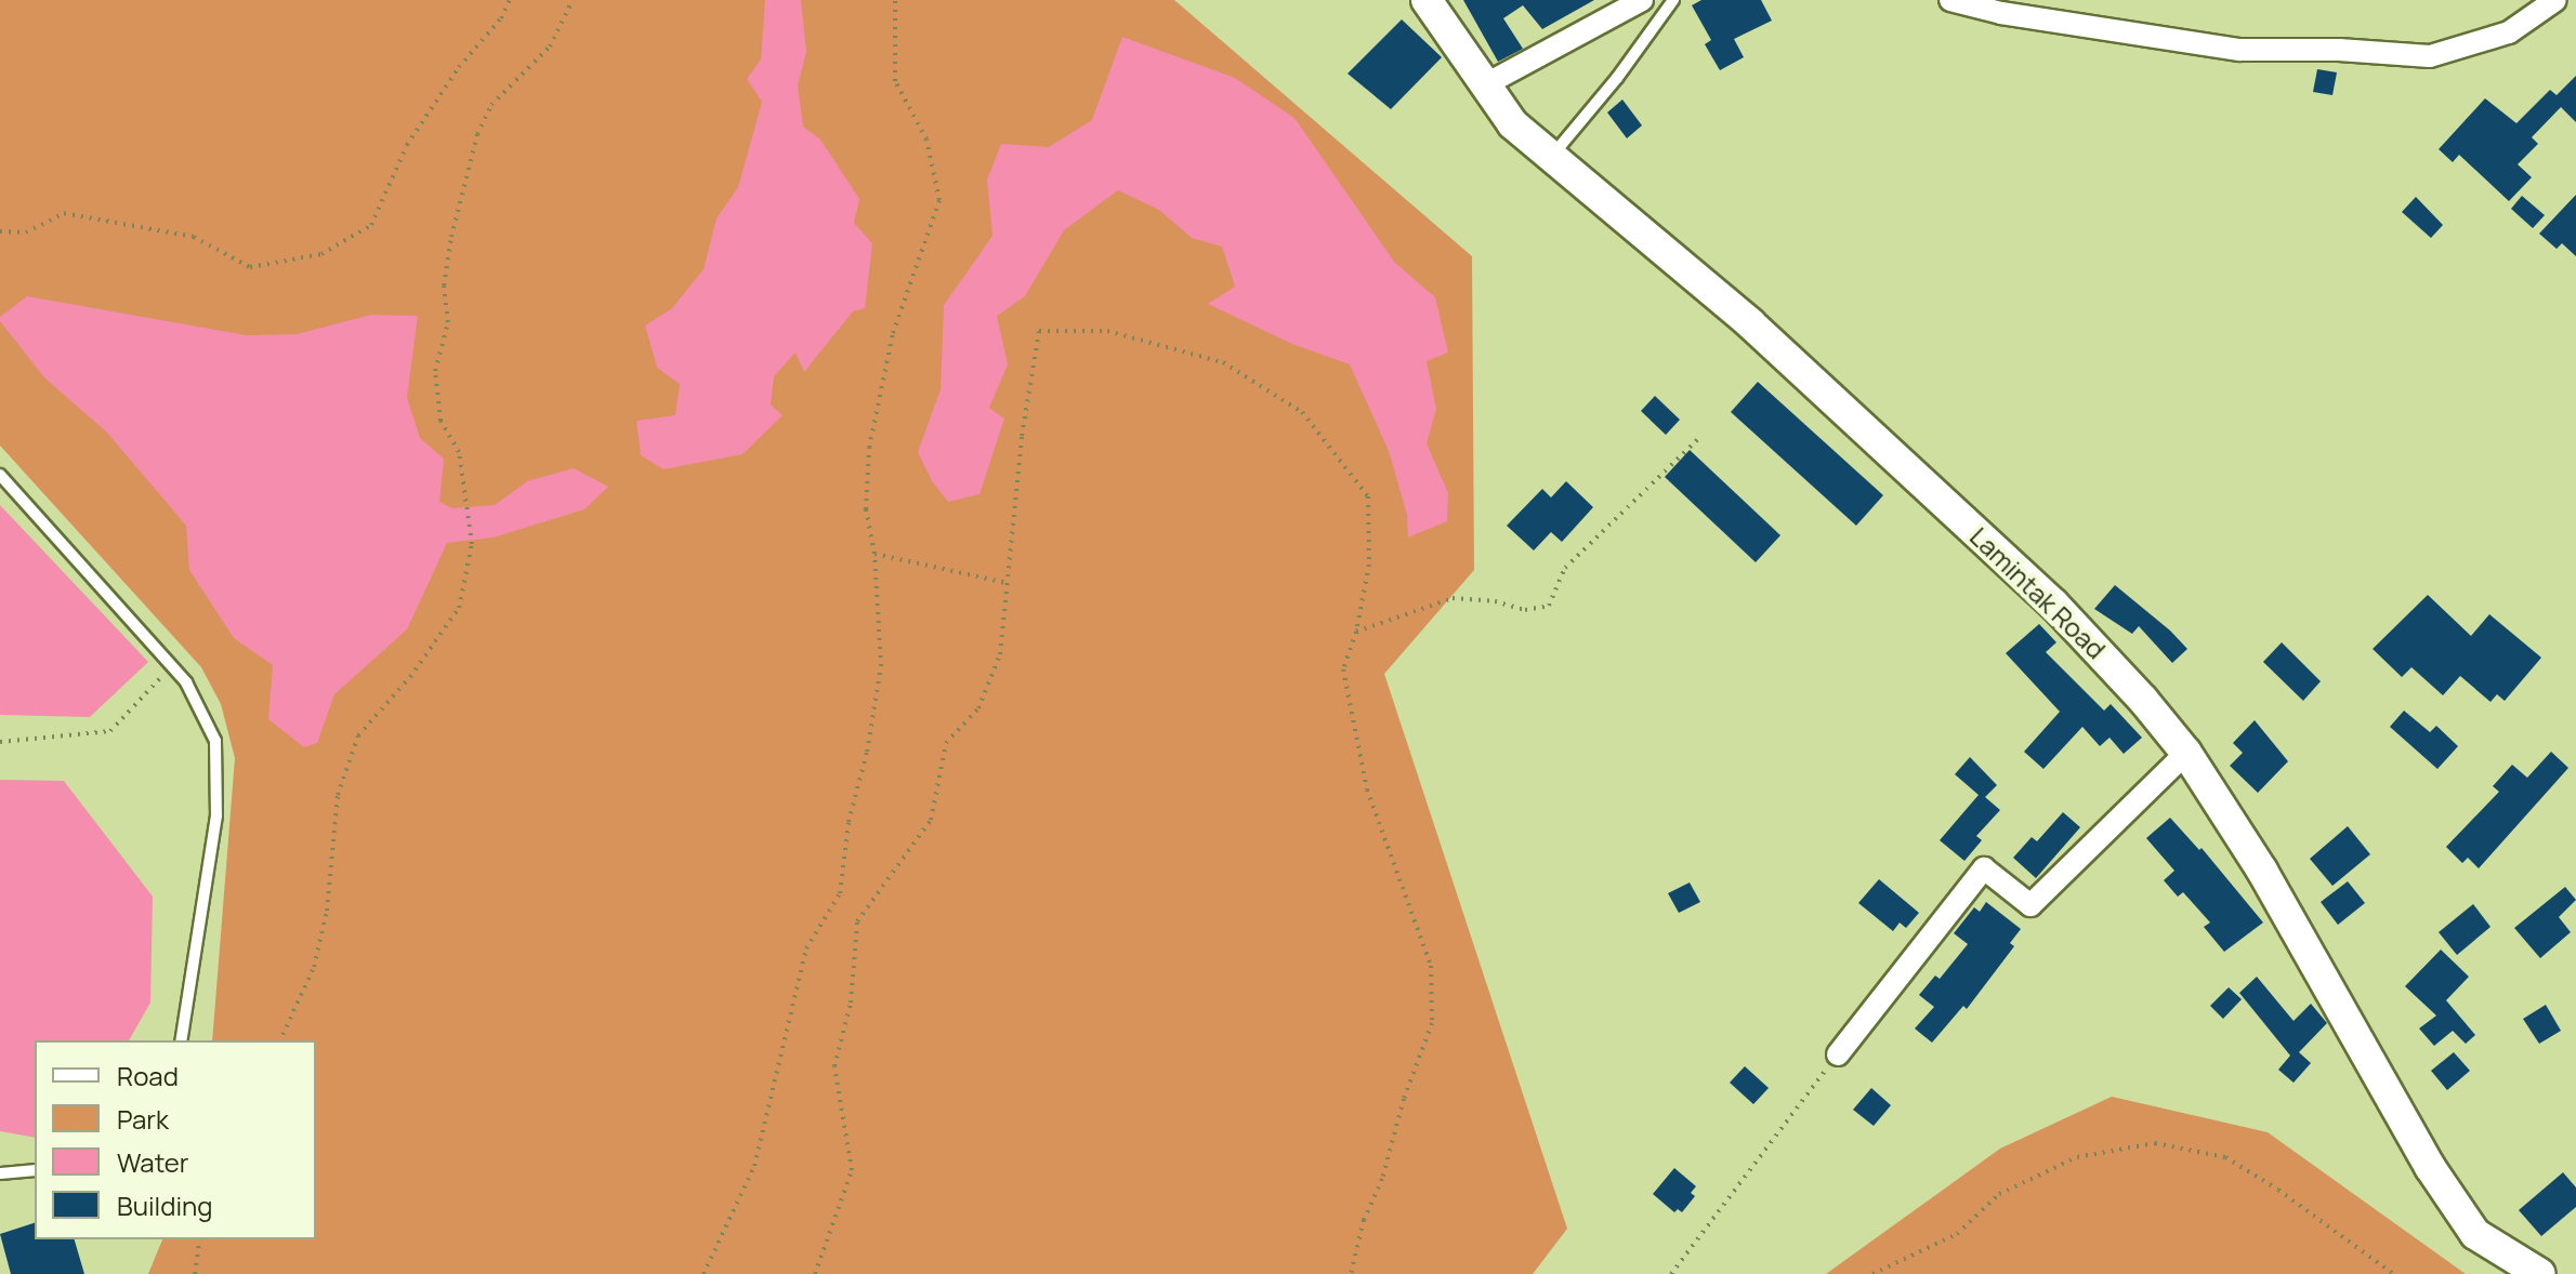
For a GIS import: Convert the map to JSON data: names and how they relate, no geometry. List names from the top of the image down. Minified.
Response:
{"streets":{"main road":["Lamintak Road"]},"legend":["Road","Park","Water","Building"]}
